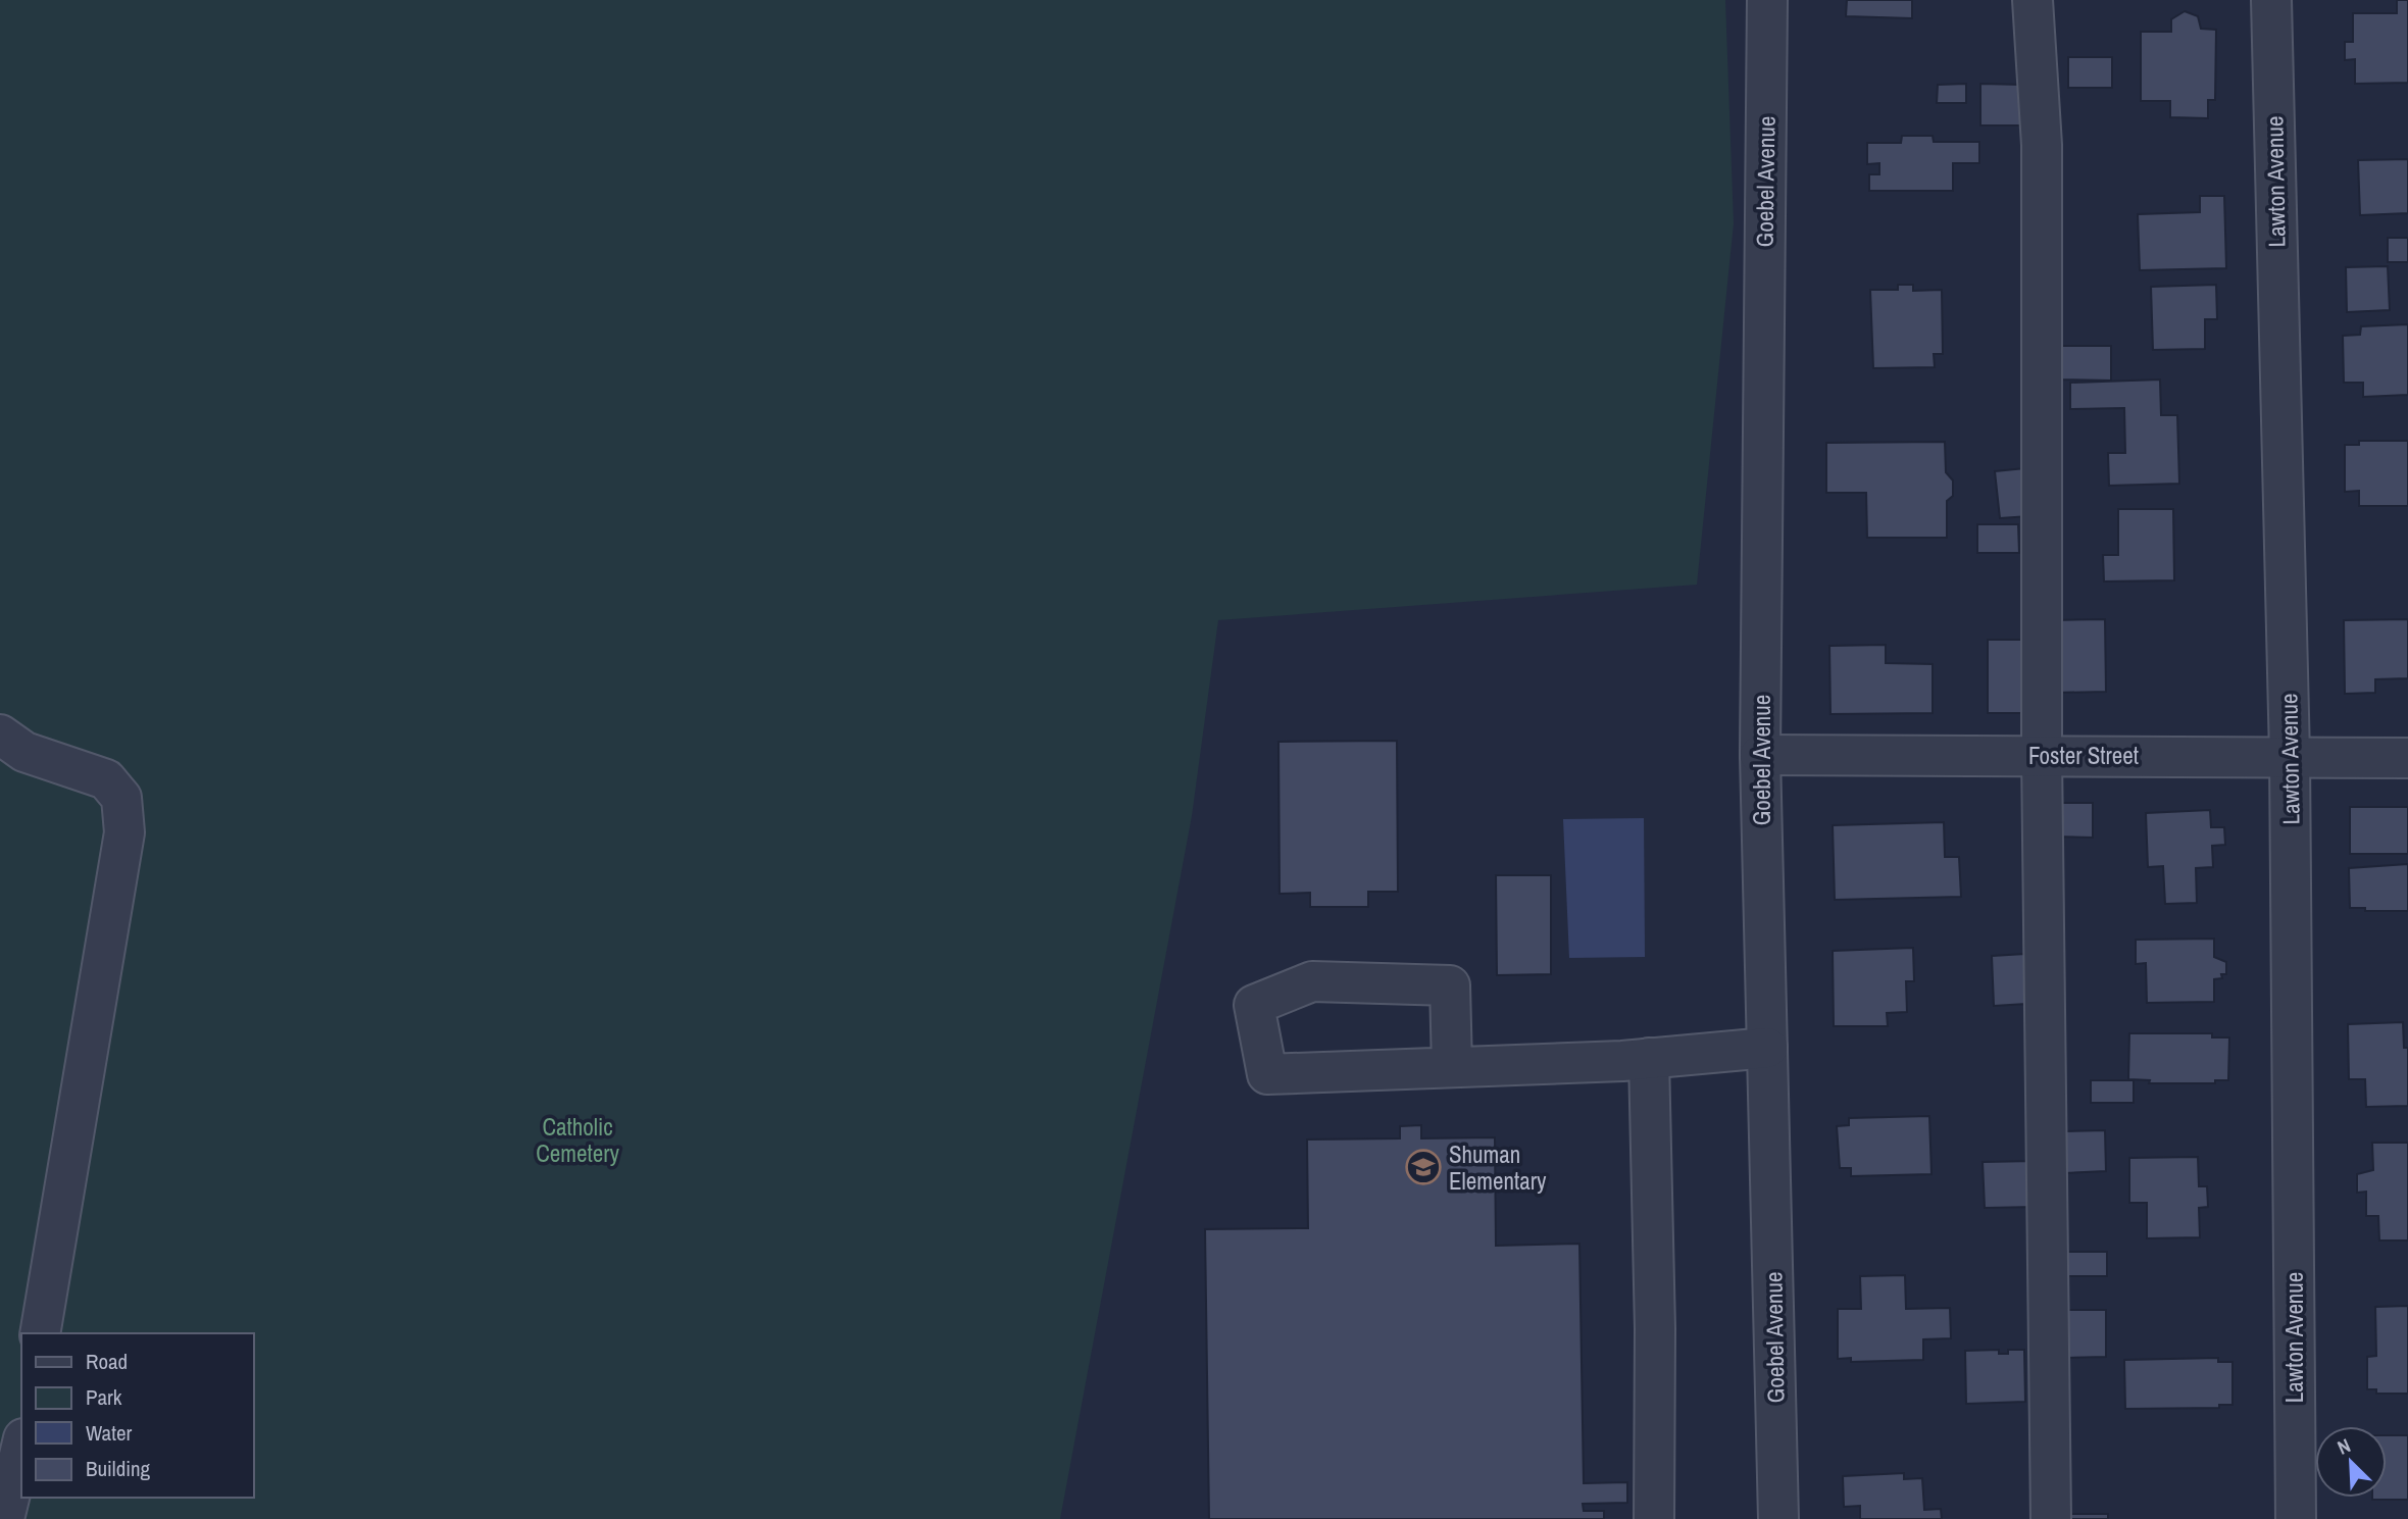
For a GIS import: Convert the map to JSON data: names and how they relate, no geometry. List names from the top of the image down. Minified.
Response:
{"streets":{"street":["Goebel Avenue","Lawton Avenue","Foster Street"]},"crossings":[["Goebel Avenue","Foster Street"],["Lawton Avenue","Foster Street"]],"parks":["Catholic Cemetery"],"places":{"school or university":["Shuman Elementary"]},"legend":["Road","Park","Water","Building"],"north":"top left"}
